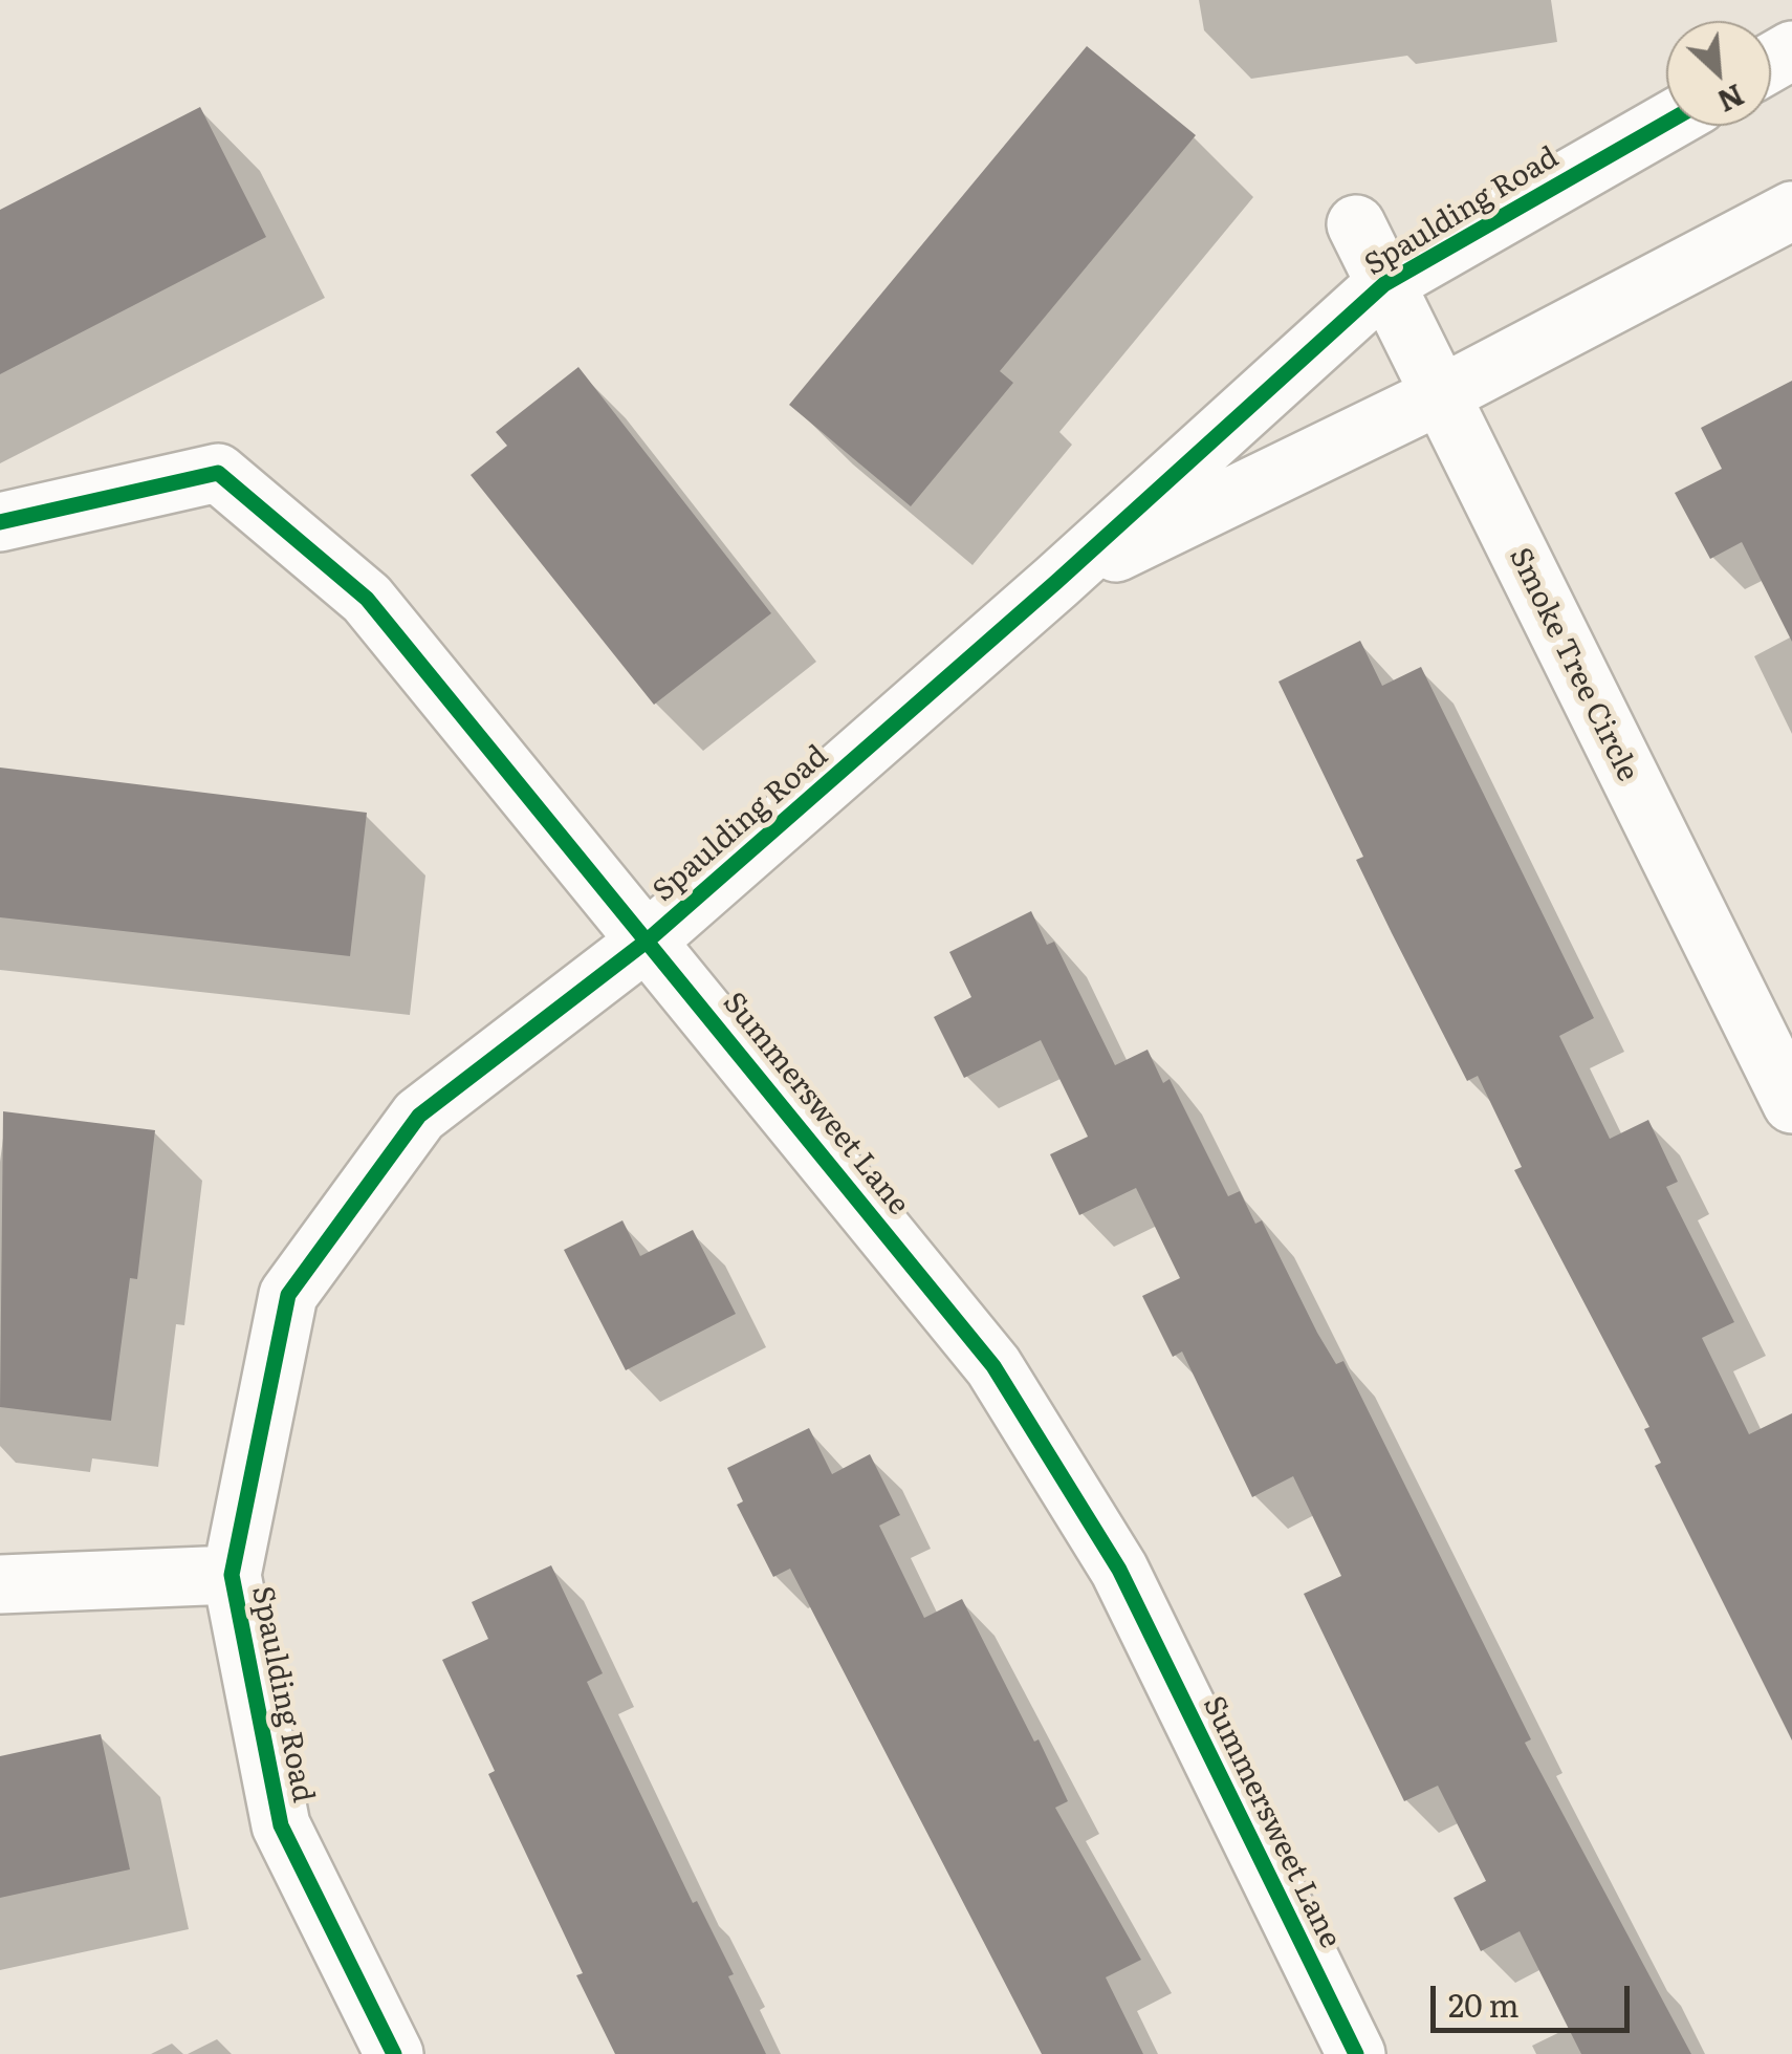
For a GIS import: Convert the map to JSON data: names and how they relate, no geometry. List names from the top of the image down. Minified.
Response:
{"streets":{"street":["Spaulding Road","Smoke Tree Circle","Summersweet Lane"]},"crossings":[["Spaulding Road","Smoke Tree Circle"],["Spaulding Road","Summersweet Lane"]],"scale_bar":"20 m","north":"bottom right"}
